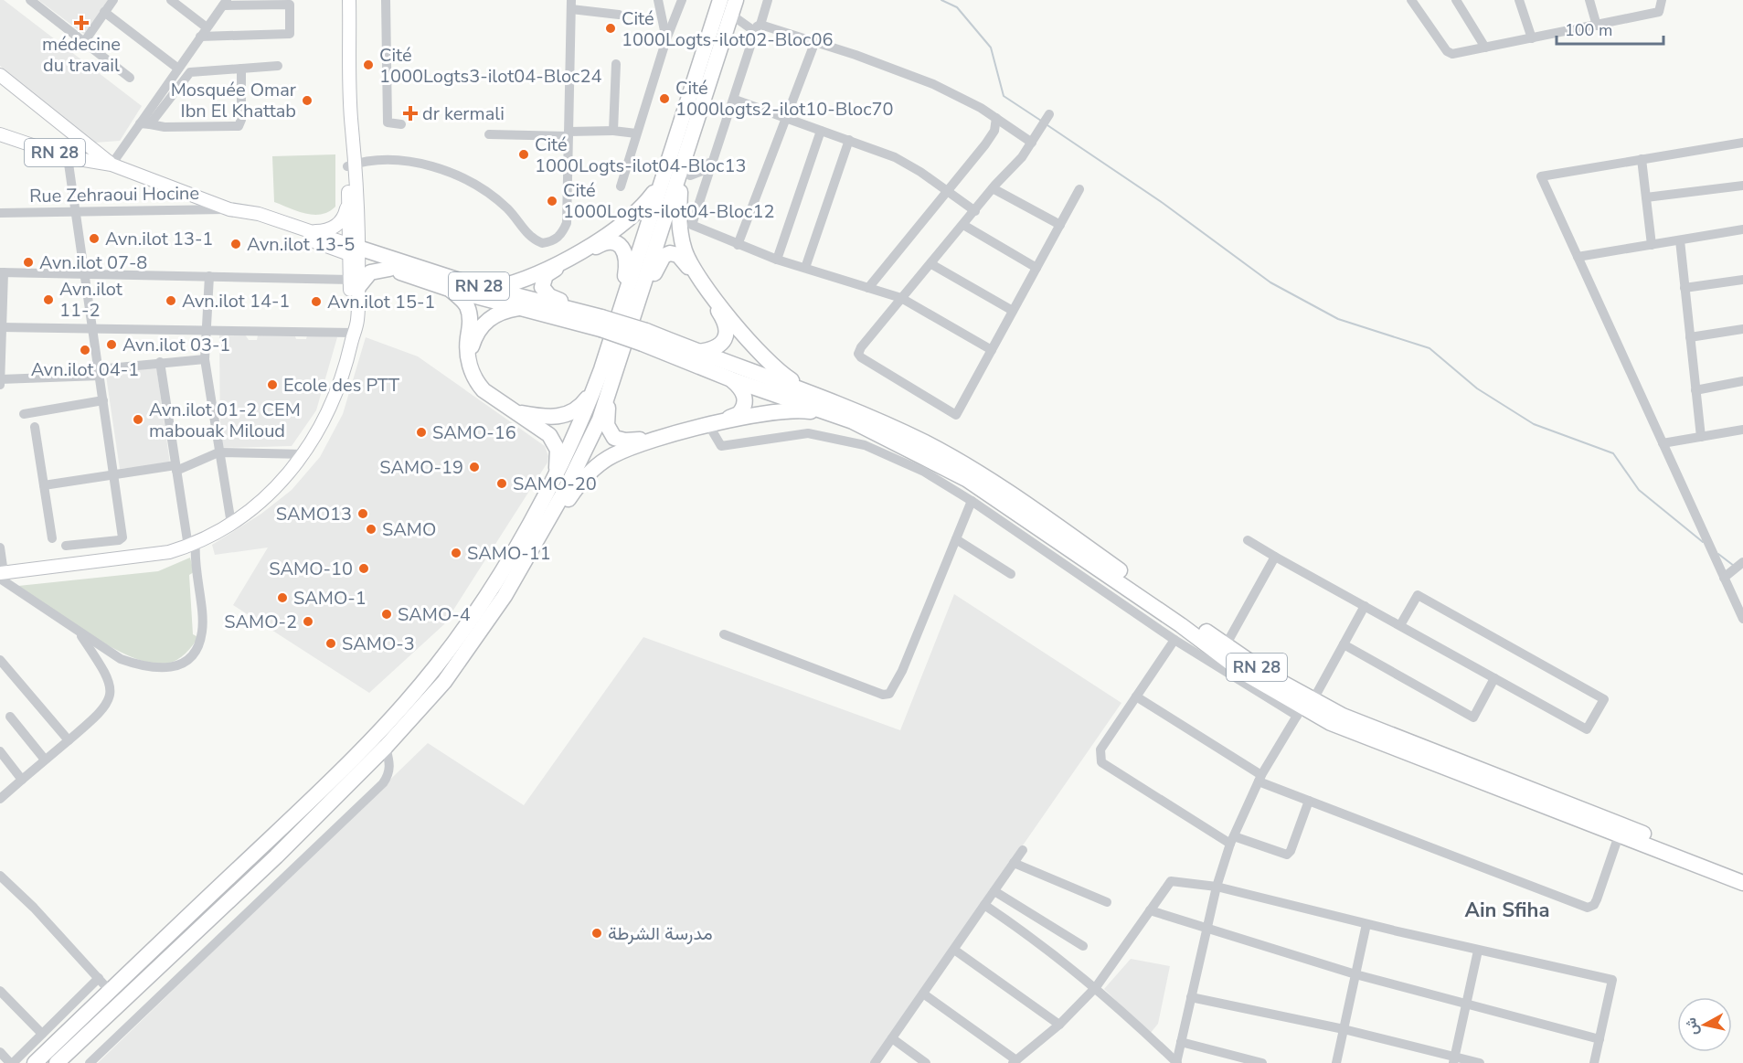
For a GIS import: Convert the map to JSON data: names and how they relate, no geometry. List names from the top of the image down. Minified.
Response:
{"streets":{"highway":["RN 28"],"street":["Rue Zehraoui Hocine"]},"crossings":[["RN 28","Rue Zehraoui Hocine"]],"districts":["Ain Sfiha"],"places":{"health":["médecine du travail","dr kermali"],"other":["Cité 1000Logts-ilot02-Bloc06","Cité 1000Logts3-ilot04-Bloc24","Cité 1000logts2-ilot10-Bloc70","Mosquée Omar Ibn El Khattab","Cité 1000Logts-ilot04-Bloc13","Cité 1000Logts-ilot04-Bloc12","Avn.ilot 13-1","Avn.ilot 13-5","Avn.ilot 07-8","Avn.ilot 11-2","Avn.ilot 14-1","Avn.ilot 15-1","Avn.ilot 03-1","Avn.ilot 04-1","Ecole des PTT","Avn.ilot 01-2 CEM mabouak Miloud","SAMO-16","SAMO-19","SAMO-20","SAMO13","SAMO","SAMO-11","SAMO-10","SAMO-1","SAMO-4","SAMO-2","SAMO-3","مدرسة الشرطة"]},"scale_bar":"100 m","north":"left"}
